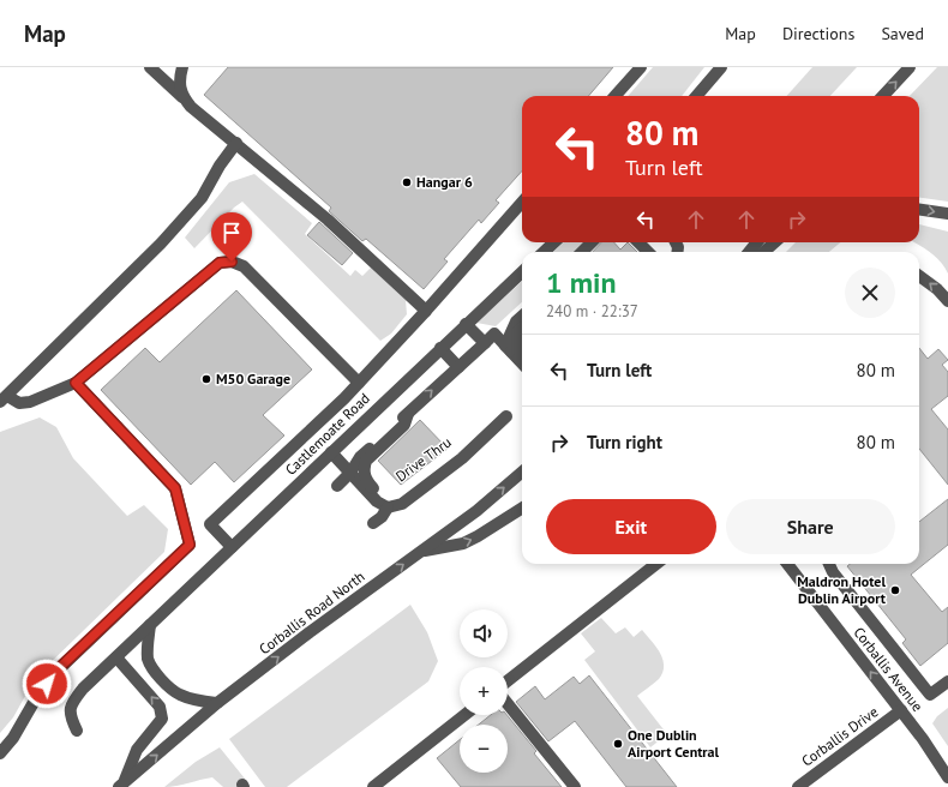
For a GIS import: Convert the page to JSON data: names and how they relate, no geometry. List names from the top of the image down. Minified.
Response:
{"streets":{"street":["Castlemoate Road","Drive Thru","Corballis Road North","Corballis Avenue","Corballis Drive"]},"crossings":[["Corballis Avenue","Corballis Drive"]],"one_way":["Corballis Avenue"],"places":["Hangar 6","M50 Garage","Maldron Hotel Dublin Airport","One Dublin Airport Central"],"page":{"header":"Map","nav":["Map","Directions","Saved"],"turn":["80 m","Turn left"],"heading":["1 min","240 m · 22:37"],"list":[{"name":"Turn left","value":"80 m"},{"name":"Turn right","value":"80 m"}],"buttons":["Exit","Share"],"map_buttons":["+","−"]}}
